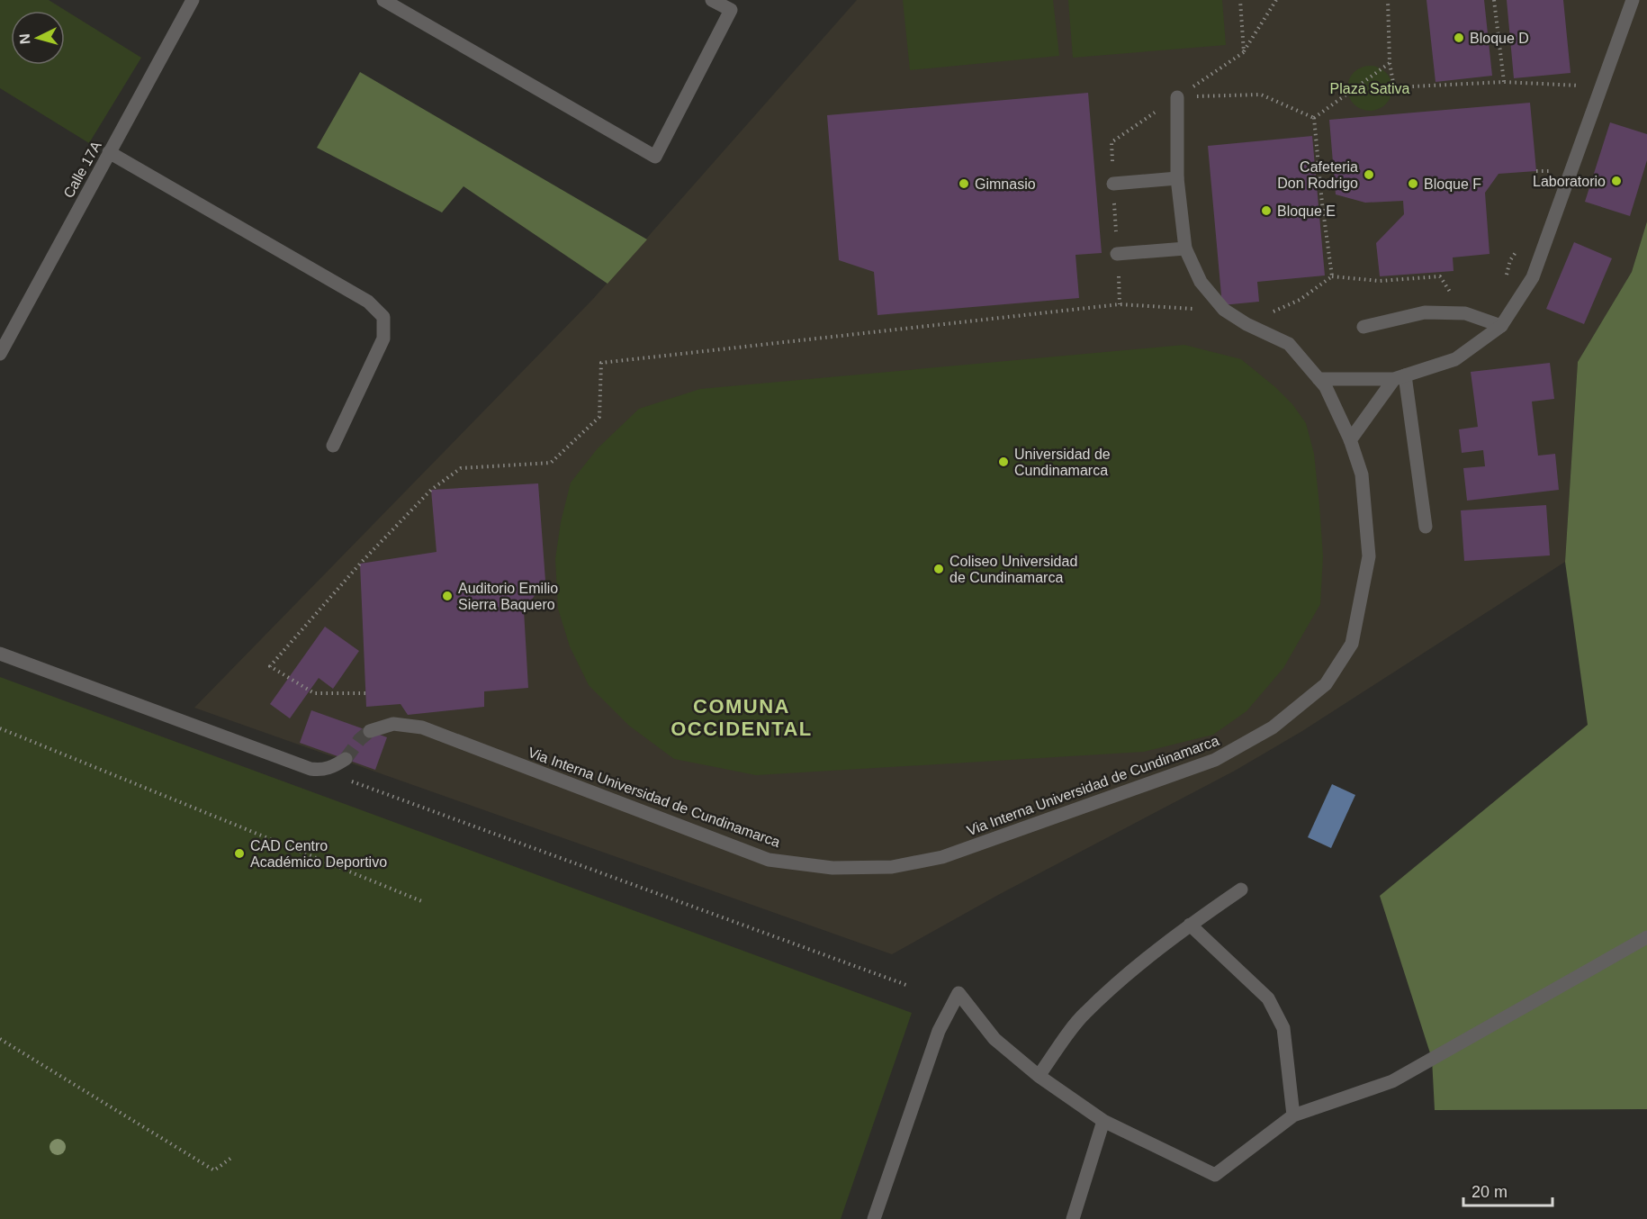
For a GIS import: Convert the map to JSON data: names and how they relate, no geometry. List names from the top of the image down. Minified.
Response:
{"streets":{"street":["Calle 17A","Via Interna Universidad de Cundinamarca"]},"districts":["COMUNA OCCIDENTAL"],"parks":["Plaza Sativa"],"places":["Bloque D","Cafeteria Don Rodrigo","Laboratorio","Gimnasio","Bloque F","Bloque E","Universidad de Cundinamarca","Coliseo Universidad de Cundinamarca","Auditorio Emilio Sierra Baquero","CAD Centro Académico Deportivo"],"scale_bar":"20 m","north":"left"}
